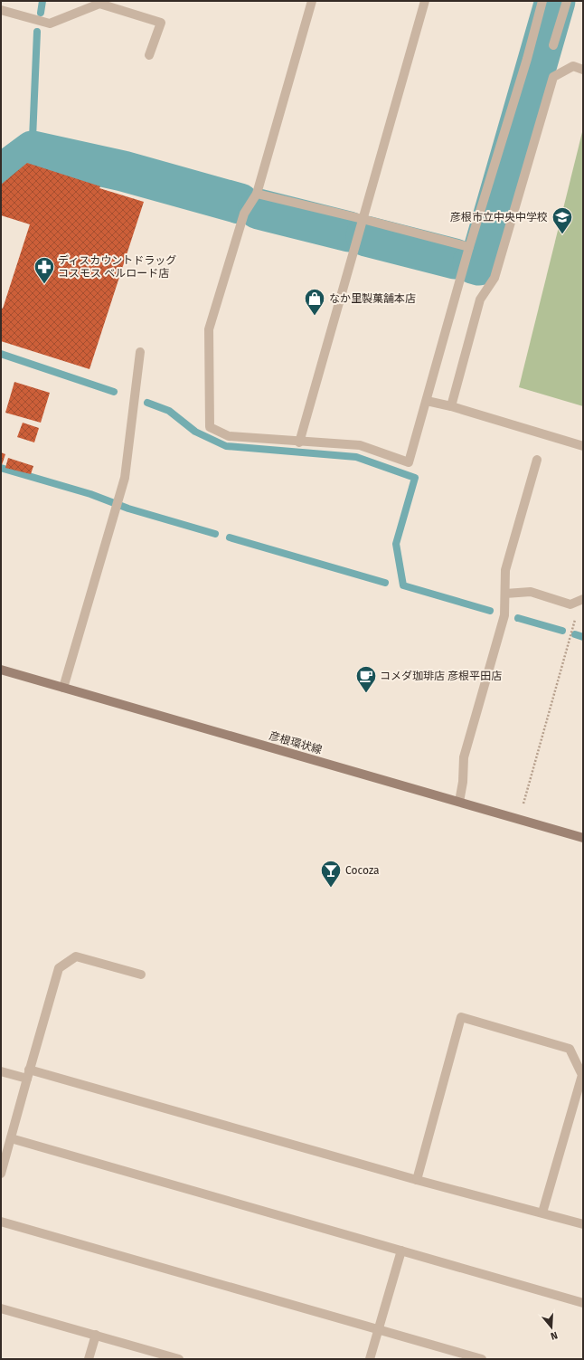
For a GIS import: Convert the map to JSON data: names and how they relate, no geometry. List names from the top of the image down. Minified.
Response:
{"streets":{"main road":["彦根環状線"]},"places":{"school or university":["彦根市立中央中学校"],"pharmacy":["ディスカウントドラッグ コスモス ベルロード店"],"shop":["なか里製菓舗本店"],"cafe":["コメダ珈琲店 彦根平田店"],"bar":["Cocoza"]},"north":"bottom"}
